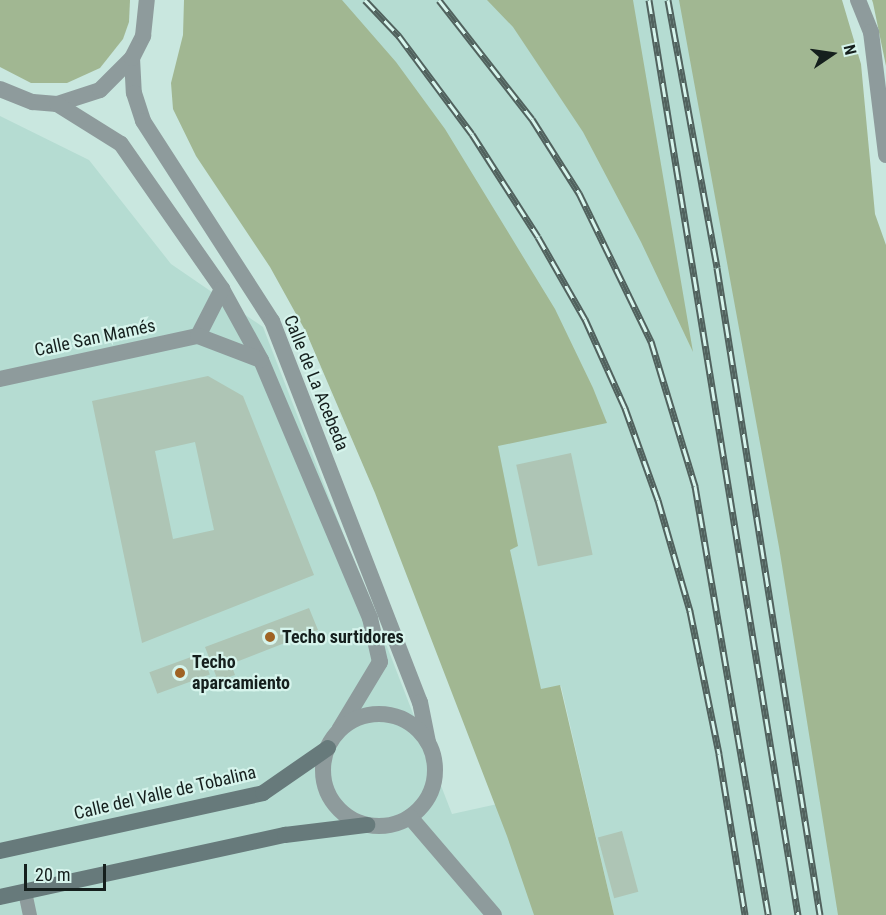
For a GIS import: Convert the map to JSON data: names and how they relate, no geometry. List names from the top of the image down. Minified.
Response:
{"streets":{"main road":["Calle del Valle de Tobalina"],"street":["Calle San Mamés","Calle de La Acebeda"]},"crossings":[["Calle de La Acebeda","Calle del Valle de Tobalina"]],"places":["Techo surtidores","Techo aparcamiento"],"scale_bar":"20 m","north":"right"}
